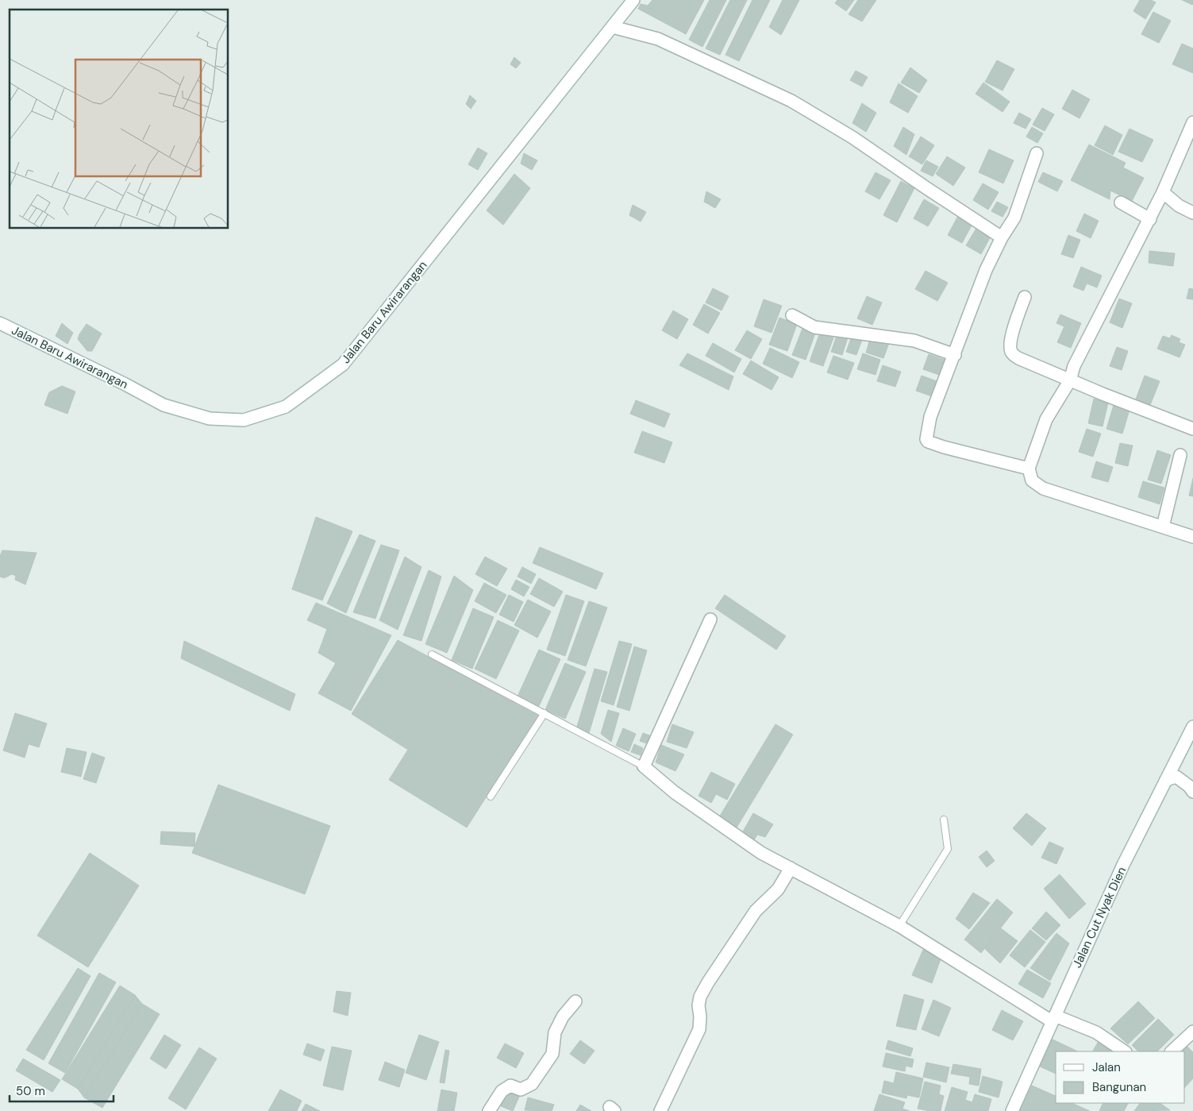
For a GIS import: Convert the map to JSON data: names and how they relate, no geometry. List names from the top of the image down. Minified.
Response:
{"streets":{"street":["Jalan Baru Awirarangan","Jalan Cut Nyak Dien"]},"legend":["Jalan","Bangunan"],"scale_bar":"50 m"}
